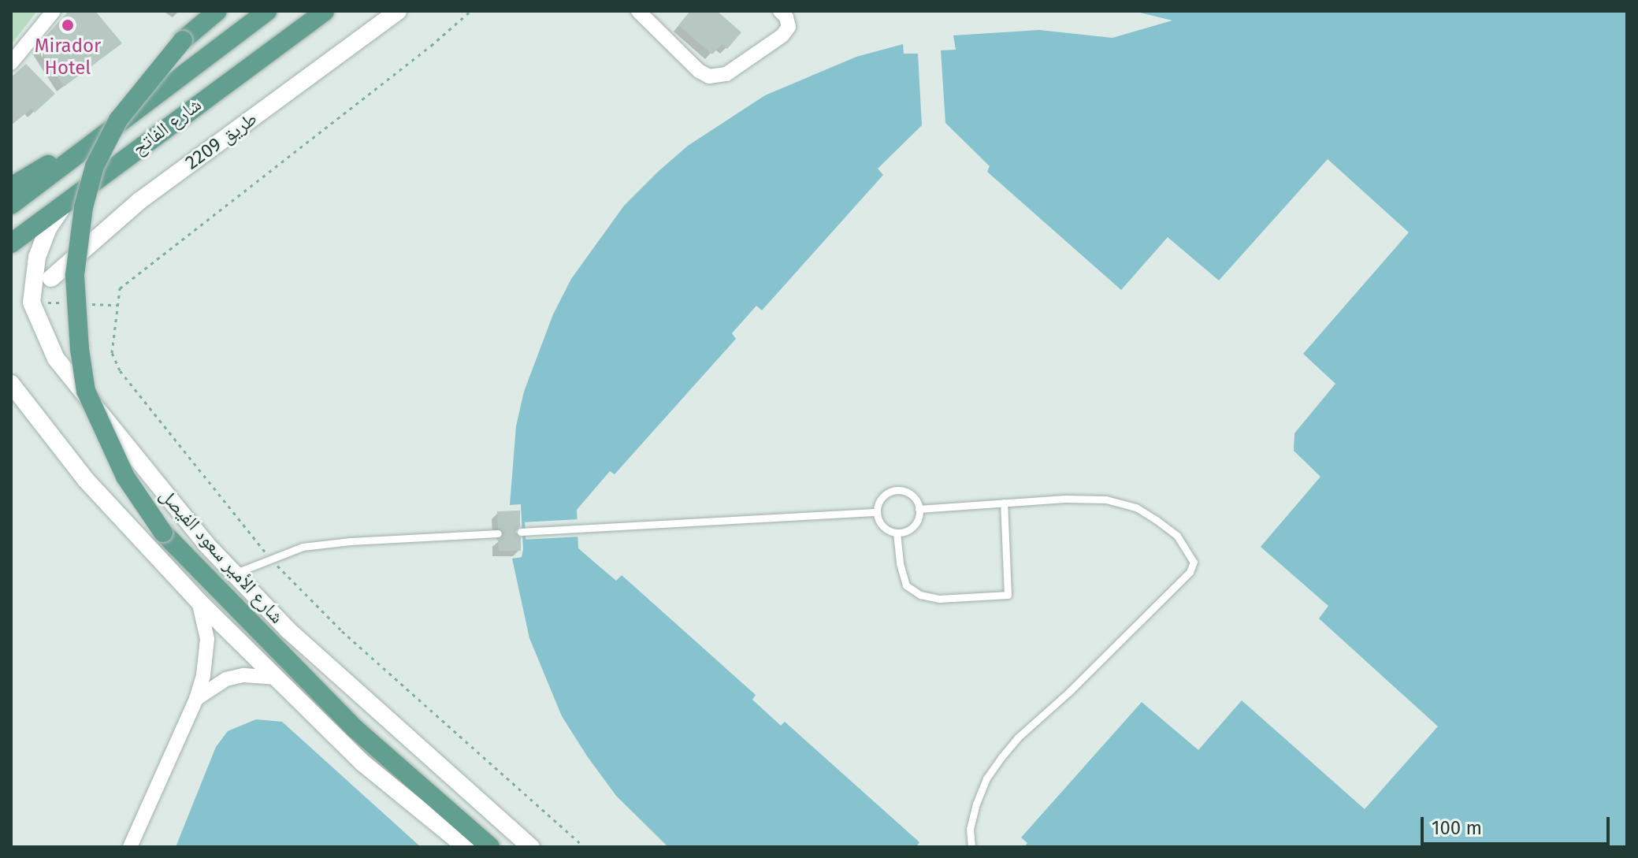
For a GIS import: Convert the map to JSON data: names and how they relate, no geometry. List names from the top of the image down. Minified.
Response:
{"streets":{"main road":["شارع الفاتح"],"street":["طريق 2209","شارع الأمير سعود الفيصل"]},"crossings":[["شارع الفاتح","شارع الأمير سعود الفيصل"]],"places":["Mirador Hotel"],"scale_bar":"100 m"}
